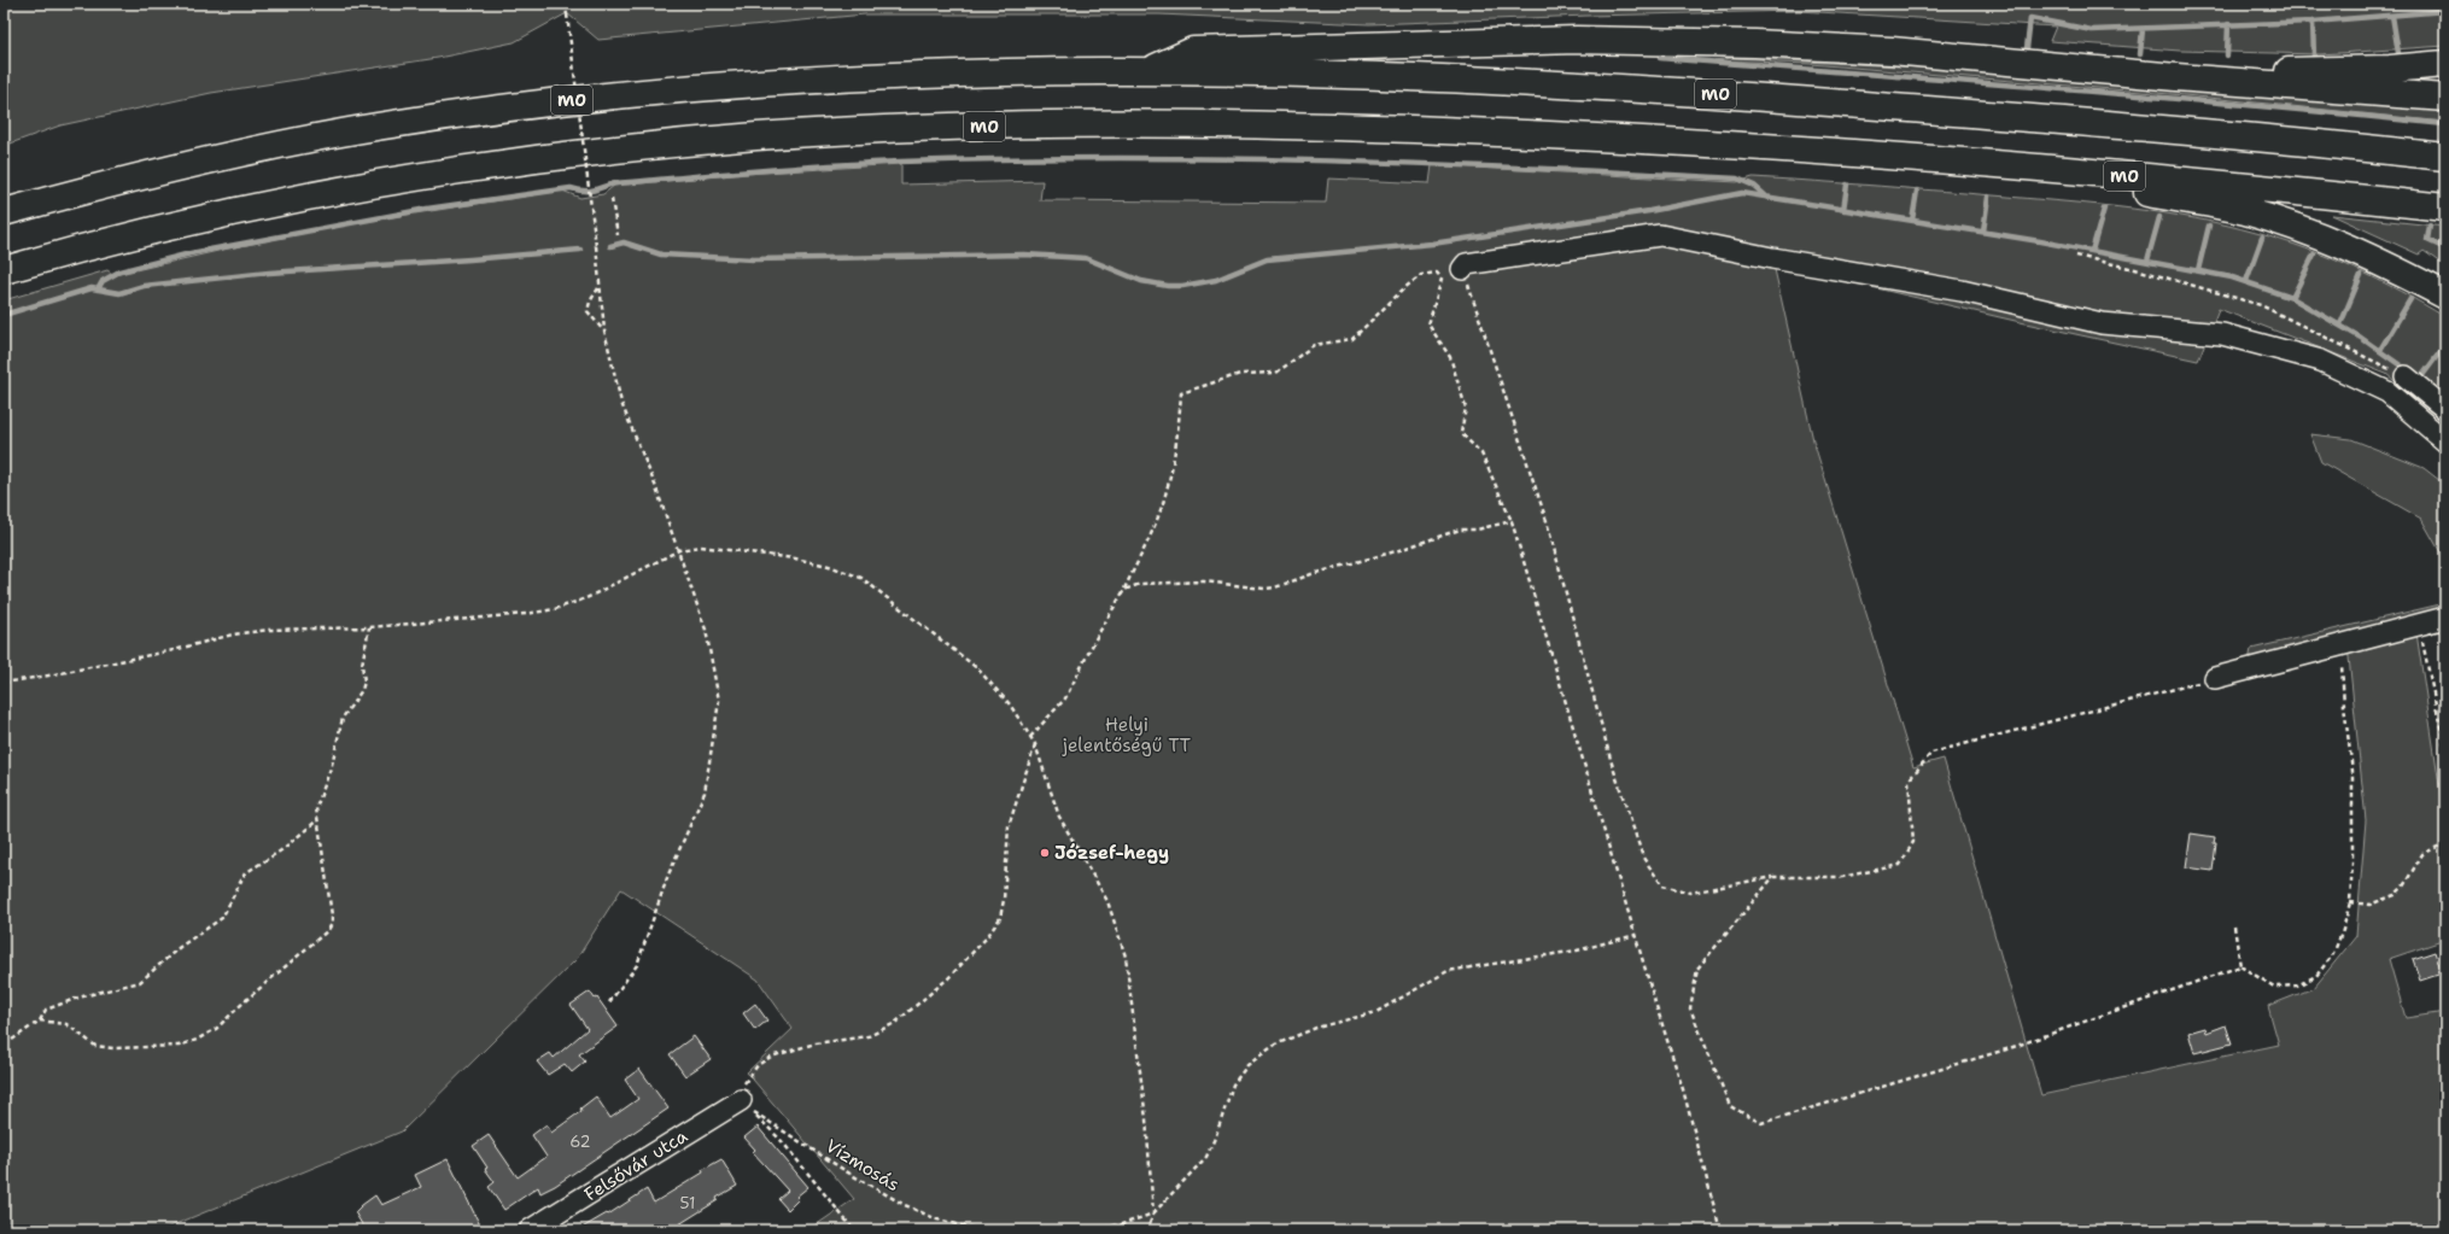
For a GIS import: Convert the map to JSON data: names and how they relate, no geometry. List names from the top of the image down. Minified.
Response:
{"streets":{"highway":["M0"],"street":["Felsővár utca"],"path":["Vízmosás"]},"crossings":[["Felsővár utca","Vízmosás"]],"parks":["Helyi jelentőségű TT"],"places":["József-hegy"],"house_numbers":["62","51"]}
